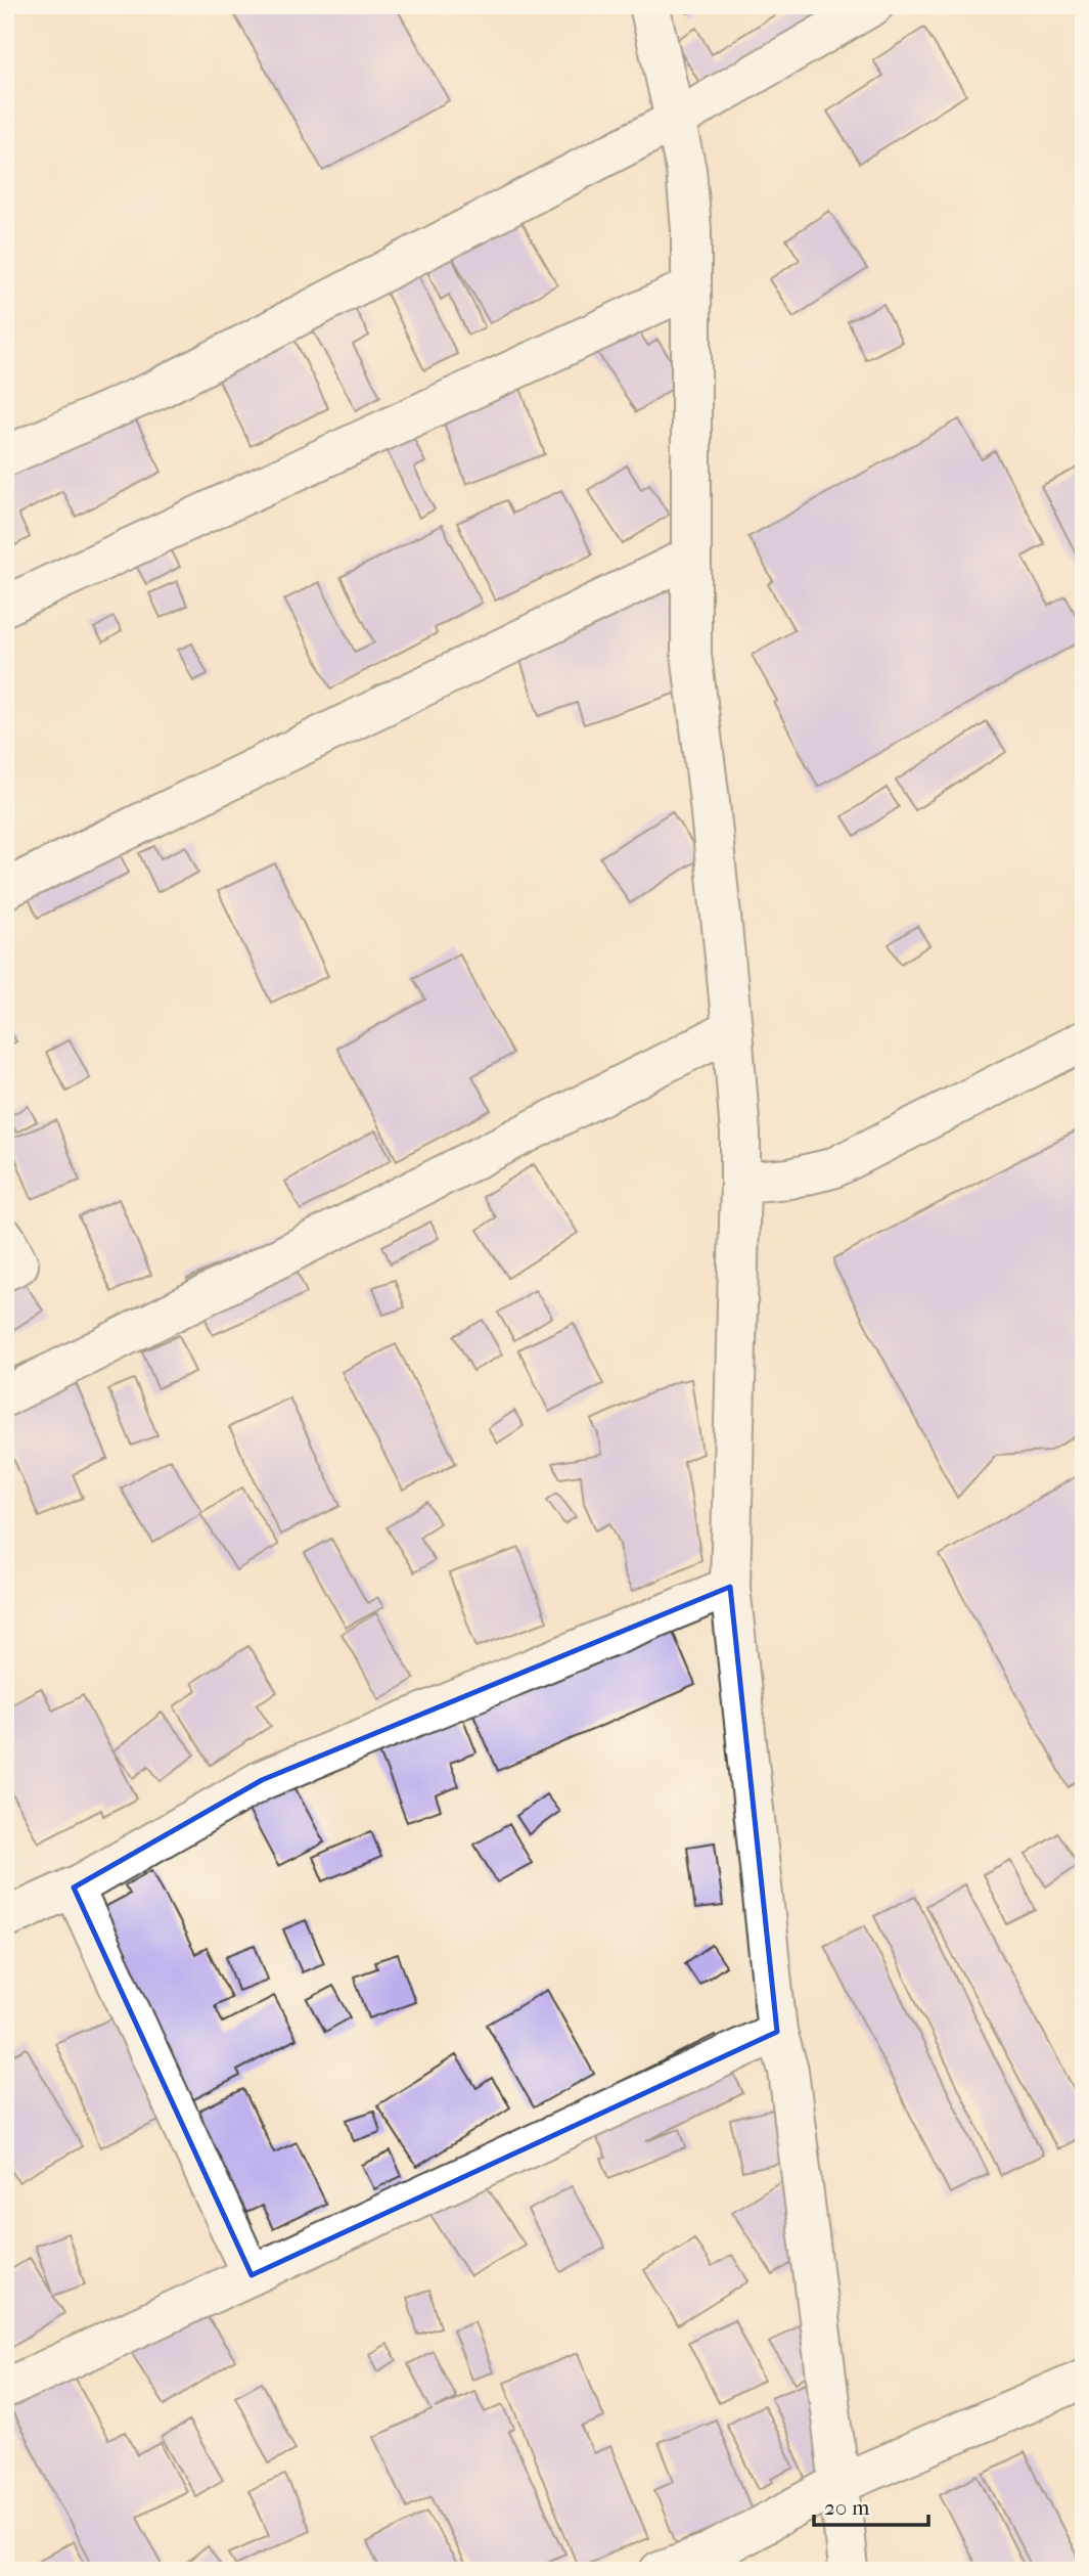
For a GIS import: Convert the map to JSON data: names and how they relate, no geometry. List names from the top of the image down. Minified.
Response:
{"scale_bar":"20 m"}
